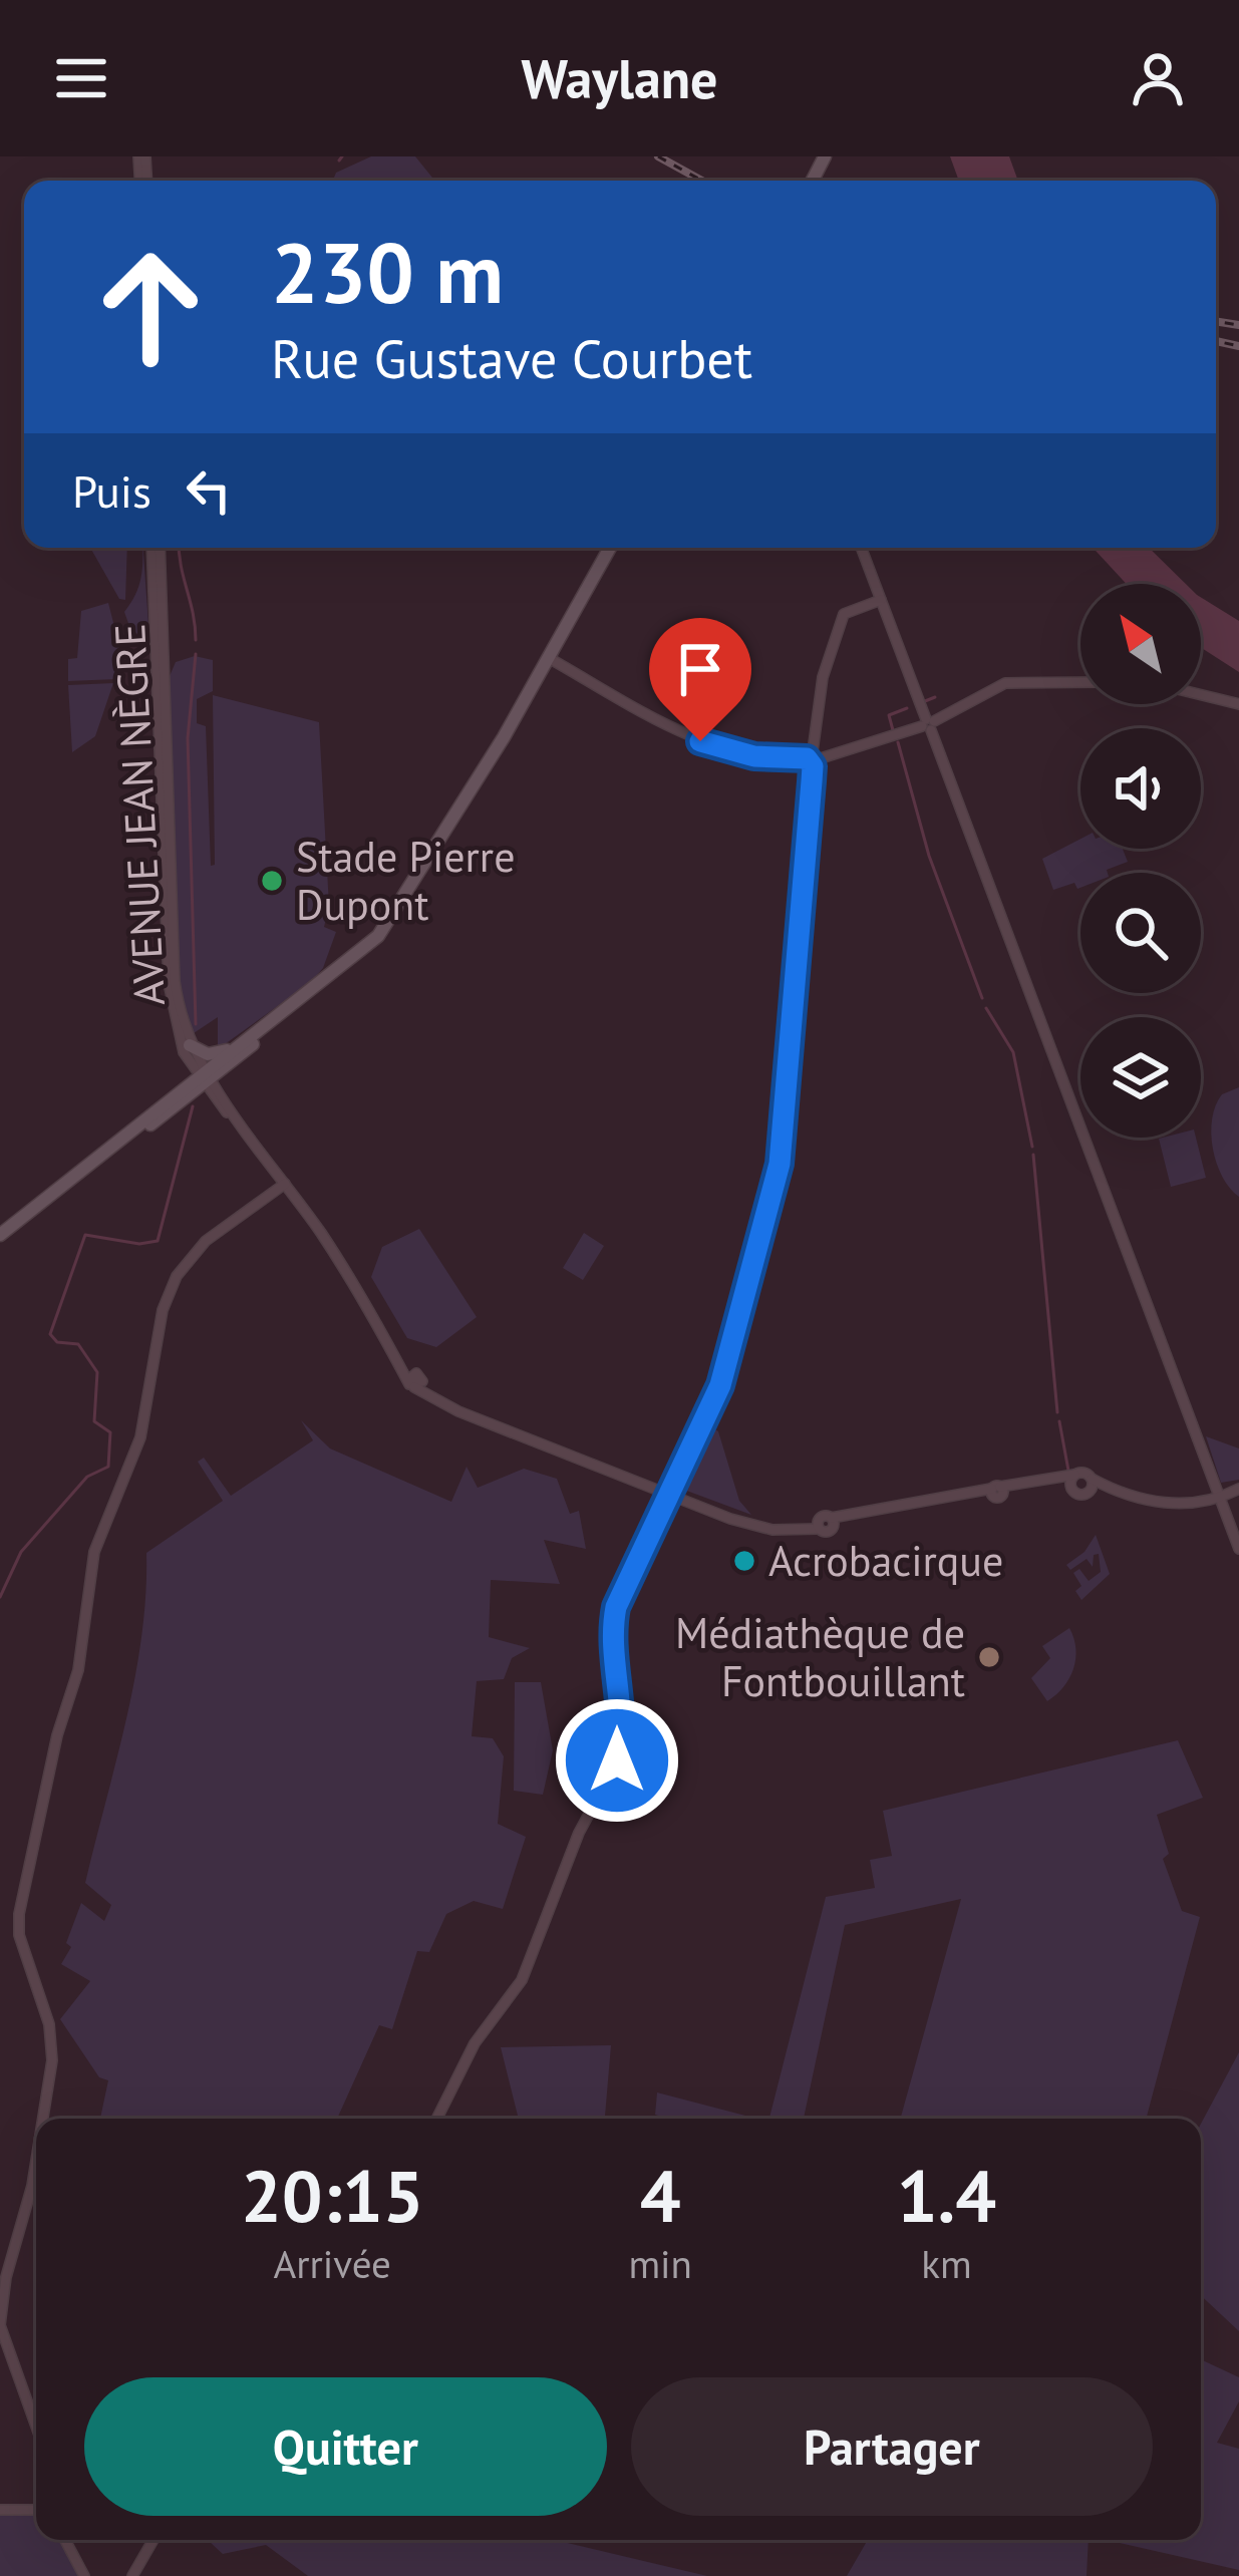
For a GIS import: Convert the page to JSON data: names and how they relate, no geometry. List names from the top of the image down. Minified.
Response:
{"streets":{"street":["AVENUE JEAN NÈGRE"]},"places":["Stade Pierre Dupont","Acrobacirque","Médiathèque de Fontbouillant"],"north":"top left","page":{"header":"Waylane","turn":["230 m","Rue Gustave Courbet"],"then":"Puis","eta":["20:15","Arrivée","4","min","1.4","km"],"buttons":["Quitter","Partager"]}}
